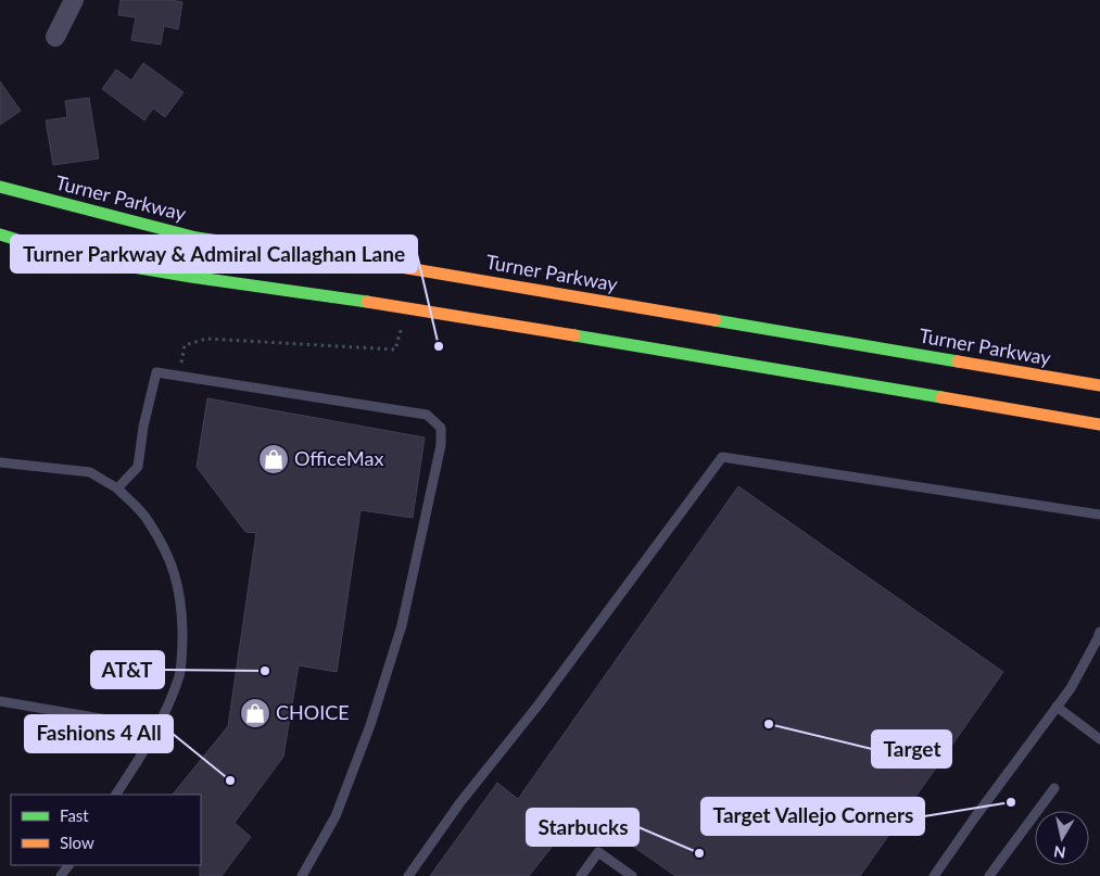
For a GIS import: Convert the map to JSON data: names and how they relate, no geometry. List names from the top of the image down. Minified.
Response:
{"streets":{"street":["Turner Parkway"]},"places":{"other":["Turner Parkway & Admiral Callaghan Lane","AT&T","Target","Fashions 4 All","Target Vallejo Corners","Starbucks"],"shop":["OfficeMax","CHOICE"]},"legend":["Fast","Slow"],"north":"bottom"}
